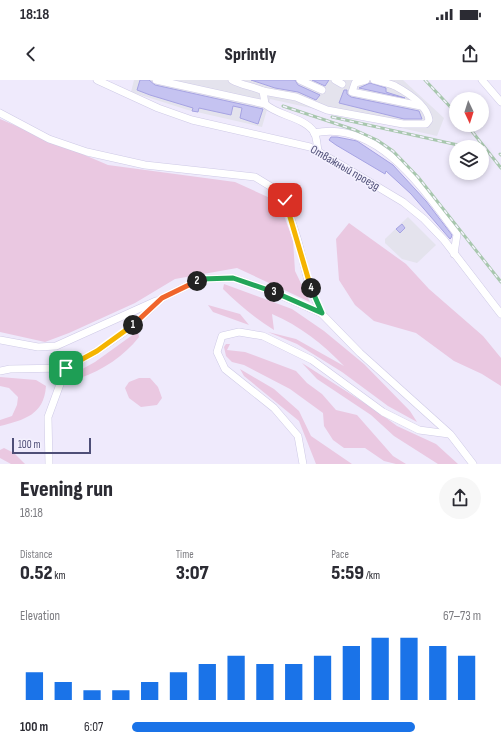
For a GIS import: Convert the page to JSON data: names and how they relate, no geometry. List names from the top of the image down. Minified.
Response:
{"streets":{"street":["Отважный проезд"]},"scale_bar":"100 m","north":"bottom","page":{"status":"18:18","header":"Sprintly","pins":["2","4","3","1"],"scale":"100 m","heading":["Evening run","18:18"],"stats":[["Distance","0.52 km"],["Time","3:07"],["Pace","5:59 /km"]],"chart":["Elevation","67–73 m"],"list":[{"name":"100 m","note":"6:07"}]}}
